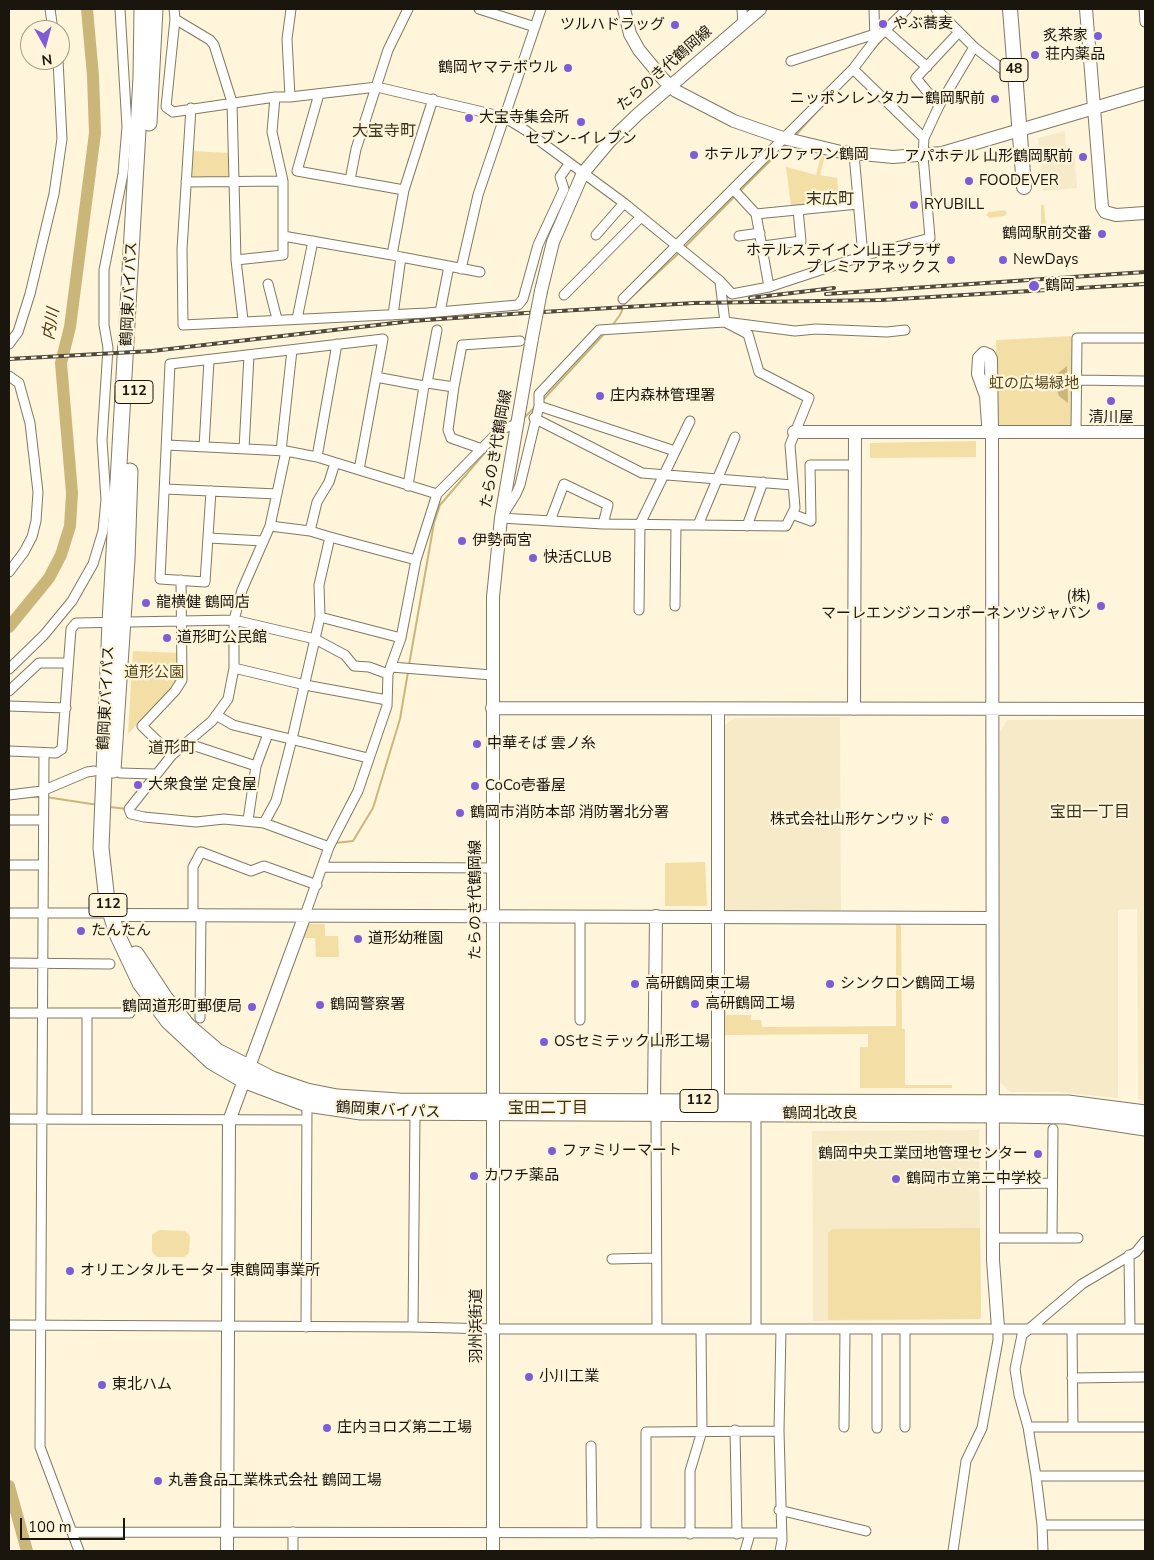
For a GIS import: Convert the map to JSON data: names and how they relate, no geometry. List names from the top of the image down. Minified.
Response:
{"streets":{"highway":["鶴岡東バイパス","112","鶴岡北改良"],"main road":["48"],"street":["たらのき代鶴岡線","羽州浜街道"]},"crossings":[["たらのき代鶴岡線","鶴岡東バイパス"],["たらのき代鶴岡線","鶴岡北改良"],["たらのき代鶴岡線","羽州浜街道"],["鶴岡東バイパス","鶴岡北改良"],["鶴岡東バイパス","羽州浜街道"],["鶴岡北改良","羽州浜街道"]],"districts":["大宝寺町","末広町","道形町","宝田一丁目","宝田二丁目"],"water":["内川"],"parks":["虹の広場緑地","道形公園"],"places":["やぶ蕎麦","ツルハドラッグ","炙茶家","荘内薬品","鶴岡ヤマテボウル","ニッポンレンタカー鶴岡駅前","大宝寺集会所","セブン-イレブン","ホテルアルファワン鶴岡","アパホテル 山形鶴岡駅前","FOODEVER","RYUBILL","鶴岡駅前交番","ホテルステイイン山王プラザ プレミアアネックス","NewDays","鶴岡","庄内森林管理署","清川屋","伊勢両宮","快活CLUB","龍横健 鶴岡店","(株) マーレエンジンコンポーネンツジャパン","道形町公民館","中華そば 雲ノ糸","大衆食堂 定食屋","CoCo壱番屋","鶴岡市消防本部 消防署北分署","株式会社山形ケンウッド","たんたん","道形幼稚園","高研鶴岡東工場","シンクロン鶴岡工場","高研鶴岡工場","鶴岡警察署","鶴岡道形町郵便局","OSセミテック山形工場","ファミリーマート","鶴岡中央工業団地管理センター","カワチ薬品","鶴岡市立第二中学校","オリエンタルモーター東鶴岡事業所","小川工業","東北ハム","庄内ヨロズ第二工場","丸善食品工業株式会社 鶴岡工場"],"scale_bar":"100 m","north":"bottom"}
